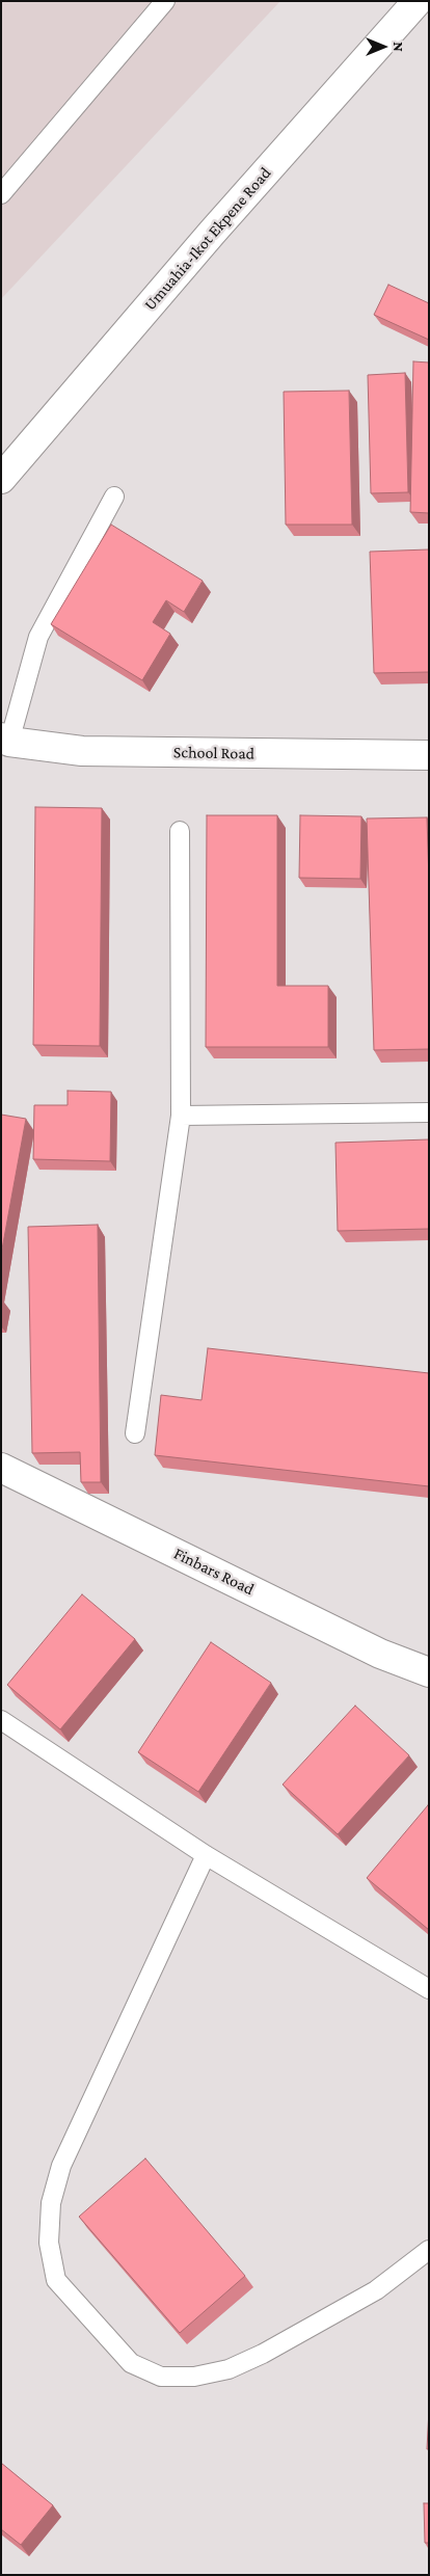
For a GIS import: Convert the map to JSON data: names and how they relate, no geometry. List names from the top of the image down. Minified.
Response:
{"streets":{"street":["Umuahia-Ikot Ekpene Road","School Road","Finbars Road"]},"north":"right"}
